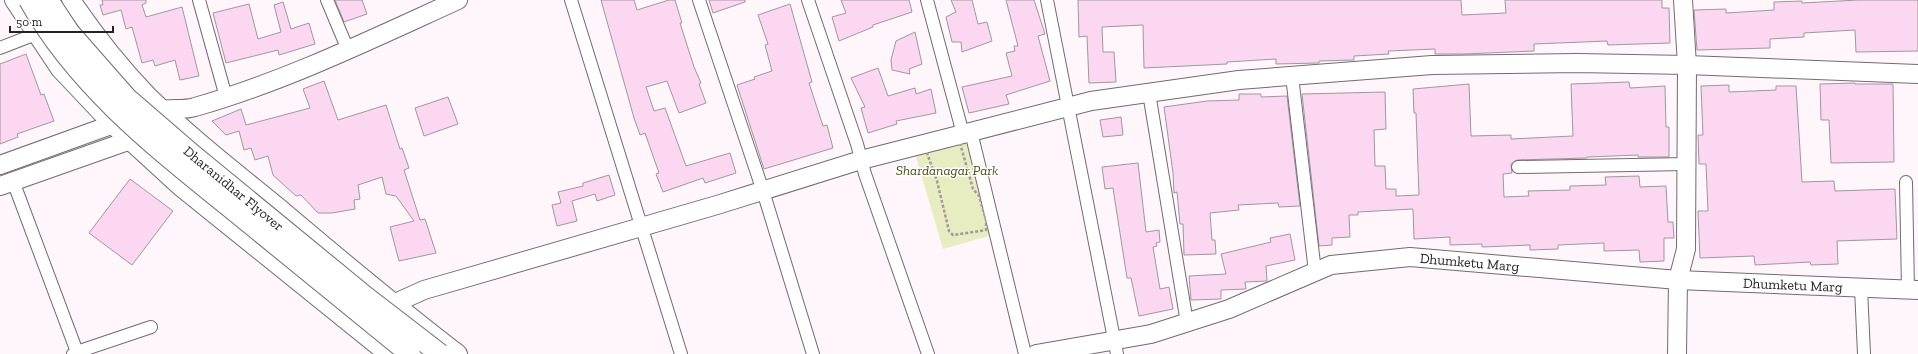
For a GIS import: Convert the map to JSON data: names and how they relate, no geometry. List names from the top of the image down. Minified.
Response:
{"streets":{"main road":["Dharanidhar Flyover"],"street":["Dhumketu Marg"]},"parks":["Shardanagar Park"],"scale_bar":"50 m"}
